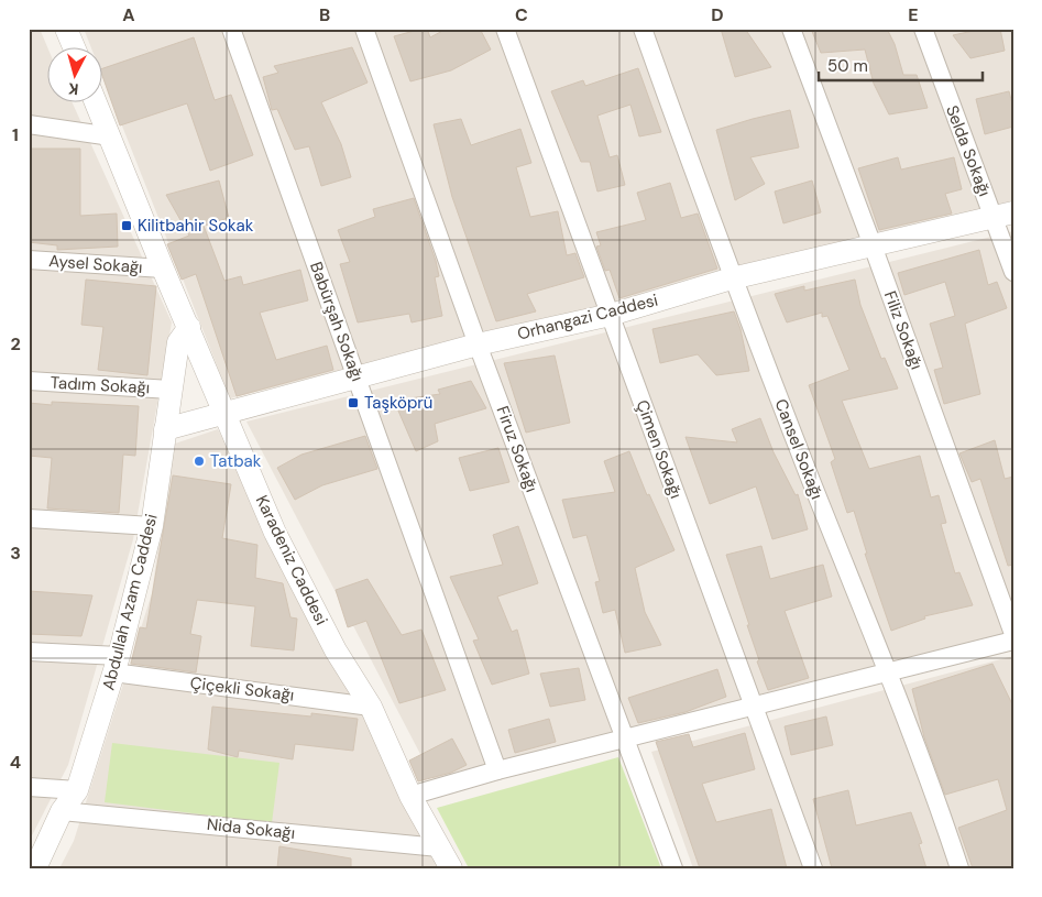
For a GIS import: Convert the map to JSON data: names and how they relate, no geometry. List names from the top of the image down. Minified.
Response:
{"streets":{"street":["Selda Sokağı","Aysel Sokağı","Orhangazi Caddesi","Babürşah Sokağı","Filiz Sokağı","Tadım Sokağı","Firuz Sokağı","Çimen Sokağı","Cansel Sokağı","Karadeniz Caddesi","Abdullah Azam Caddesi","Çiçekli Sokağı","Nida Sokağı"]},"crossings":[["Selda Sokağı","Orhangazi Caddesi"],["Aysel Sokağı","Karadeniz Caddesi"],["Orhangazi Caddesi","Babürşah Sokağı"],["Orhangazi Caddesi","Filiz Sokağı"],["Orhangazi Caddesi","Firuz Sokağı"],["Orhangazi Caddesi","Çimen Sokağı"],["Orhangazi Caddesi","Cansel Sokağı"],["Orhangazi Caddesi","Karadeniz Caddesi"],["Orhangazi Caddesi","Abdullah Azam Caddesi"],["Tadım Sokağı","Abdullah Azam Caddesi"],["Karadeniz Caddesi","Abdullah Azam Caddesi"],["Karadeniz Caddesi","Çiçekli Sokağı"],["Karadeniz Caddesi","Nida Sokağı"],["Abdullah Azam Caddesi","Çiçekli Sokağı"],["Abdullah Azam Caddesi","Nida Sokağı"]],"places":{"transit":["Kilitbahir Sokak","Taşköprü"],"other":["Tatbak"]},"scale_bar":"50 m","north":"bottom","grid":{"columns":["A","B","C","D","E"],"rows":["1","2","3","4"]}}
